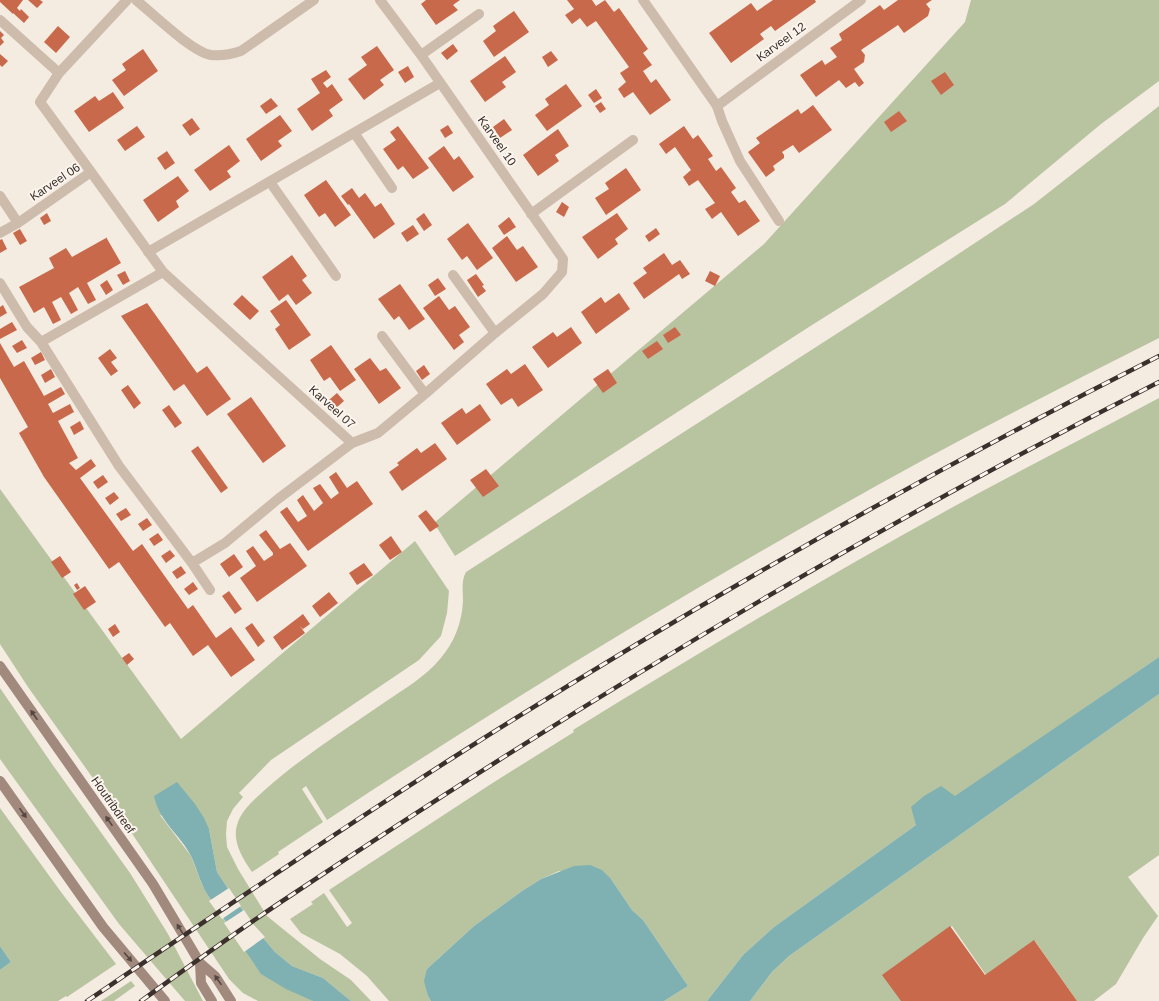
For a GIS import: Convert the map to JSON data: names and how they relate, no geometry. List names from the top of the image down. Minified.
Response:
{"streets":{"main road":["Houtribdreef"],"street":["Karveel 12","Karveel 10","Karveel 06","Karveel 07"]},"crossings":[["Karveel 10","Karveel 07"],["Karveel 06","Karveel 07"]]}
